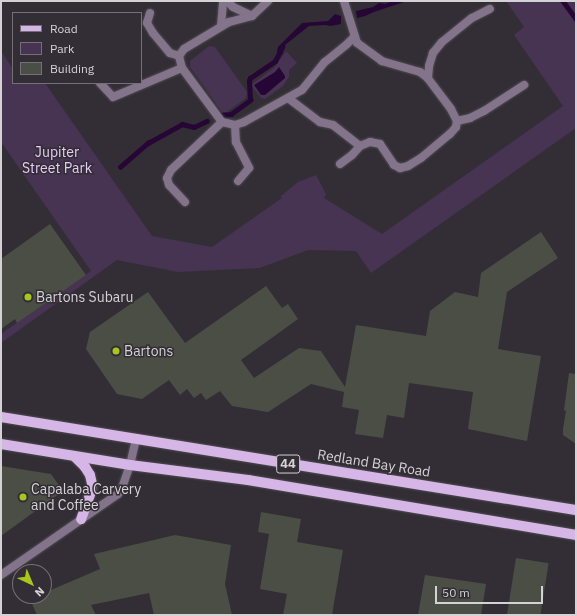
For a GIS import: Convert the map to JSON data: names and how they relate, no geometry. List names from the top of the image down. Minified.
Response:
{"streets":{"main road":["Redland Bay Road","44"]},"parks":["Jupiter Street Park"],"places":["Bartons Subaru","Bartons","Capalaba Carvery and Coffee"],"legend":["Road","Park","Building"],"scale_bar":"50 m","north":"bottom right"}
